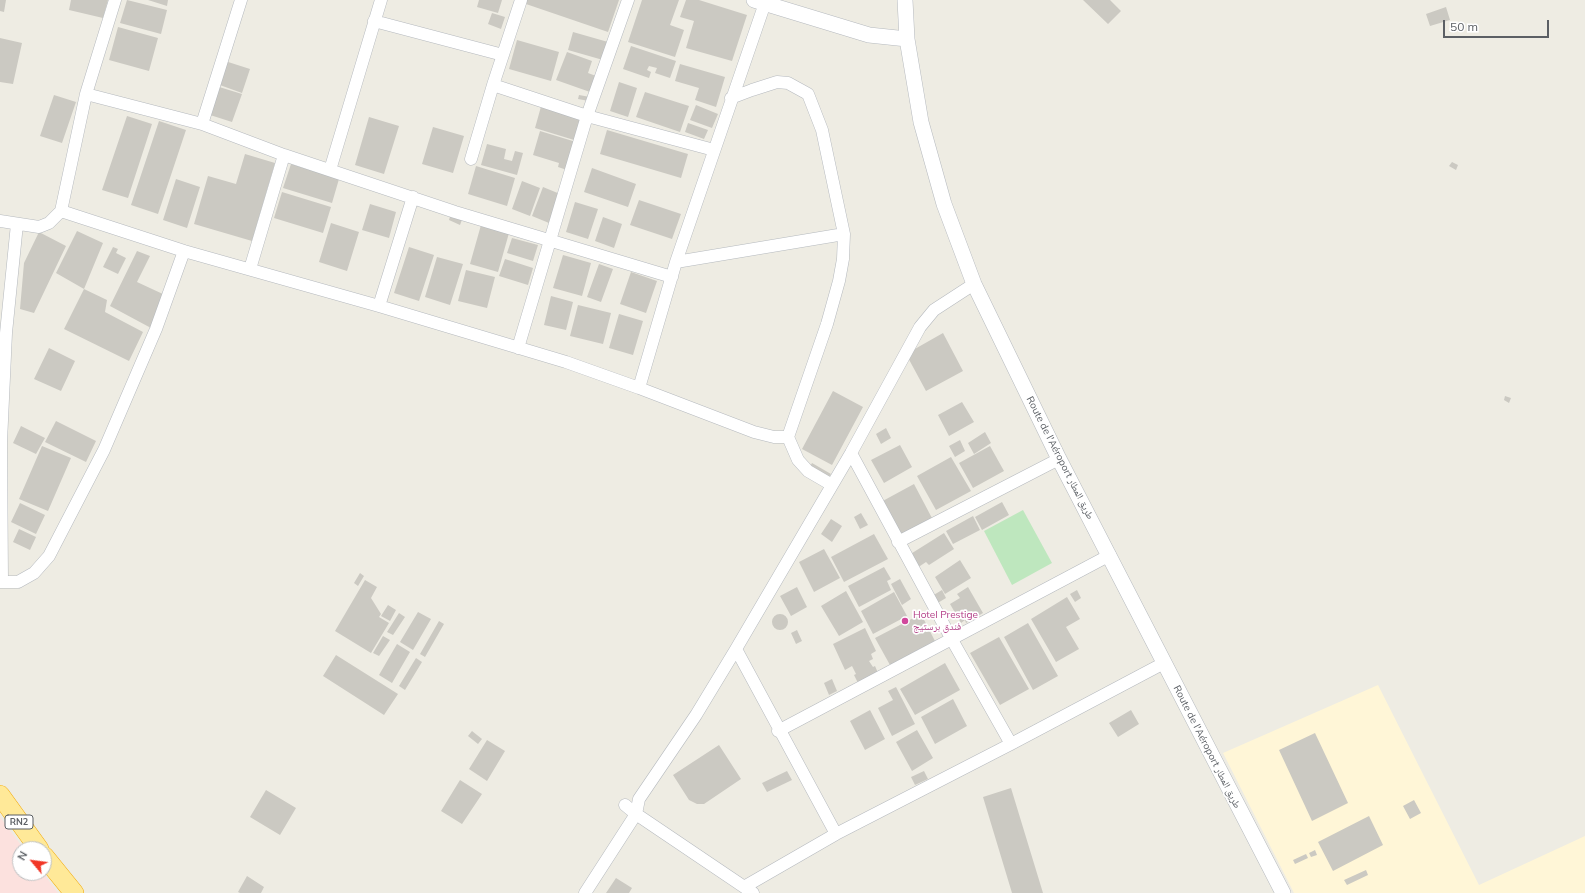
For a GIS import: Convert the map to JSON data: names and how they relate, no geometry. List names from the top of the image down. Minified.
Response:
{"streets":{"highway":["RN2"],"street":["Route de l'Aéroport طريق المطار"]},"places":["Hotel Prestige فندق برستيج"],"scale_bar":"50 m","north":"top left"}
